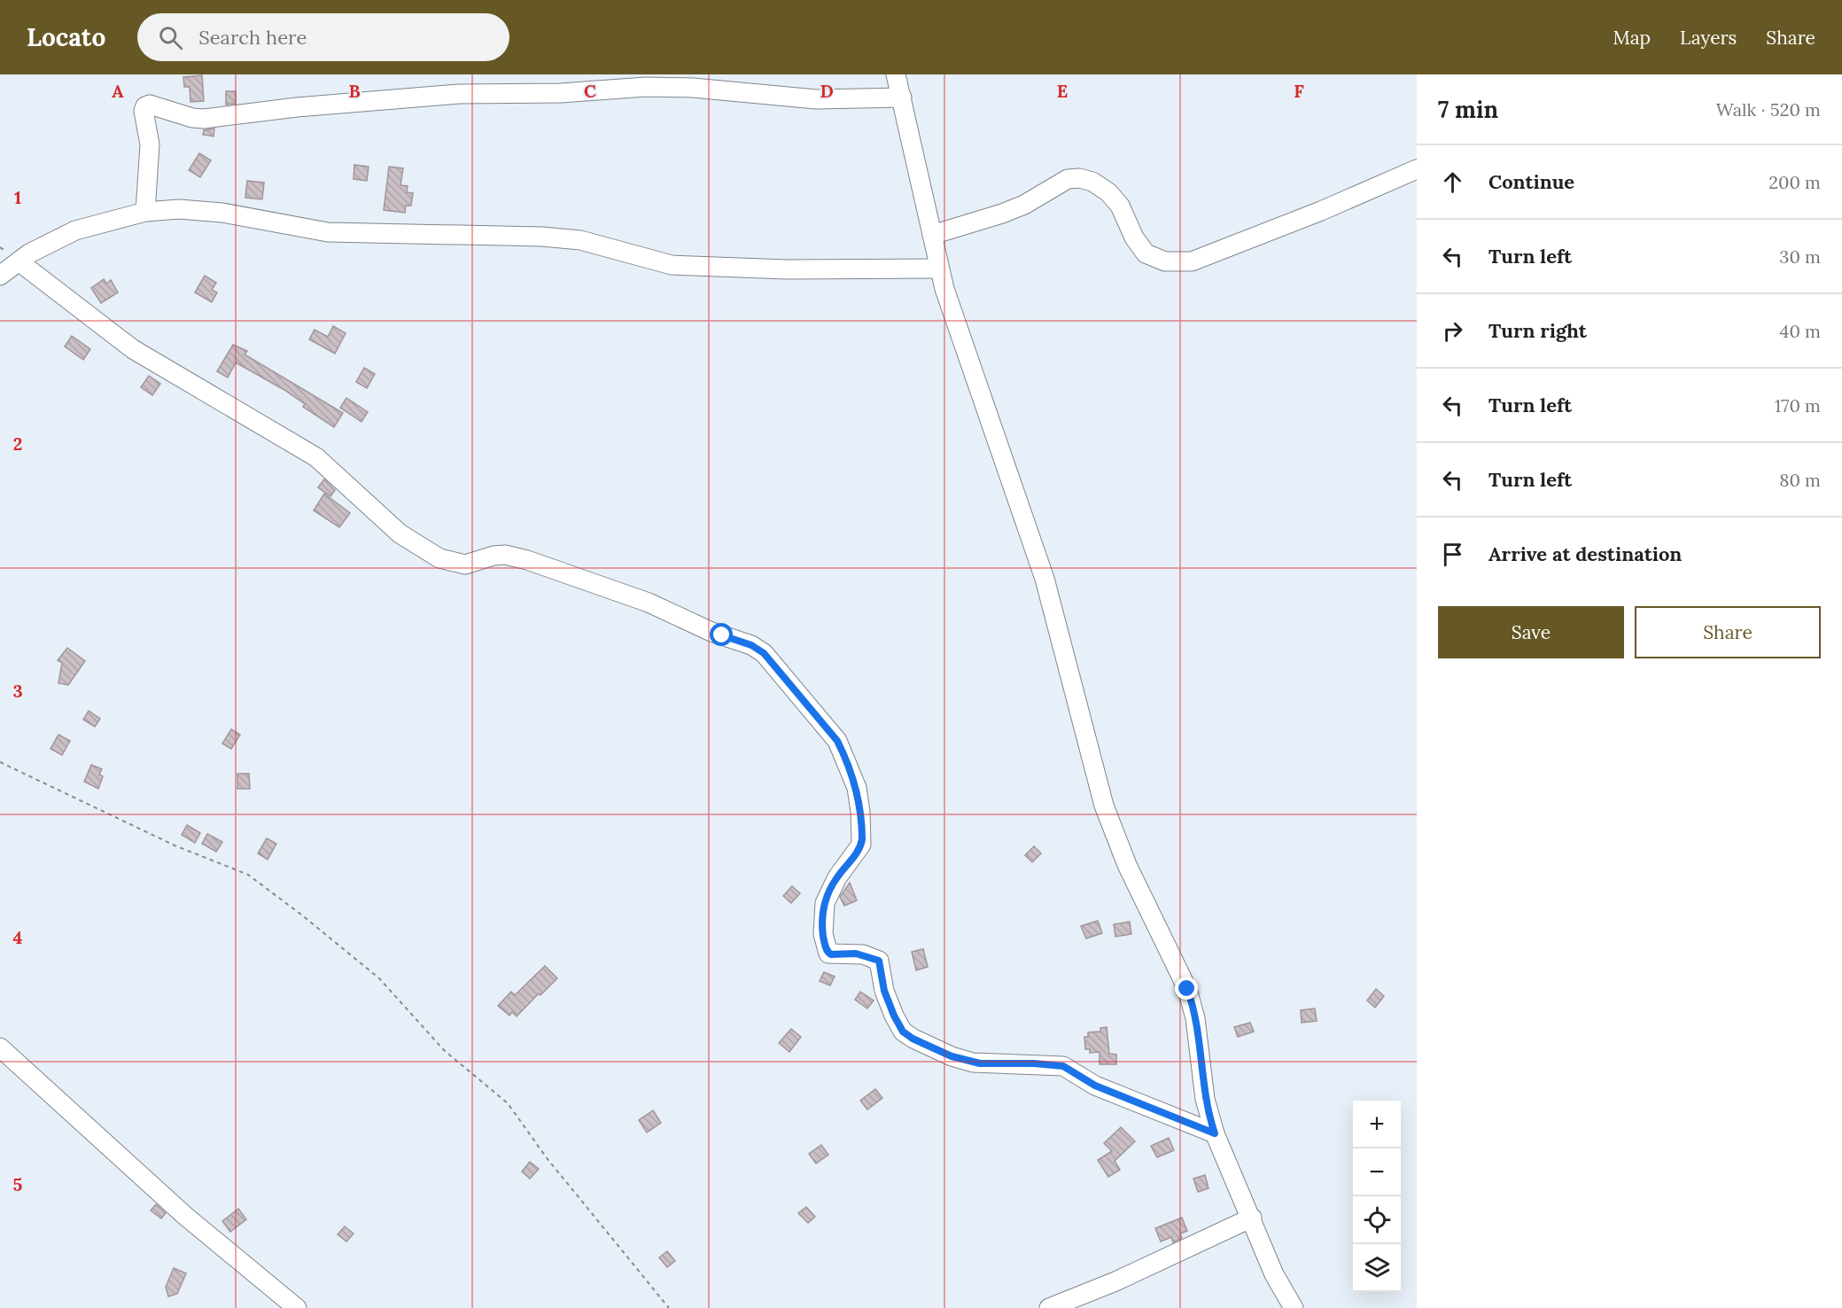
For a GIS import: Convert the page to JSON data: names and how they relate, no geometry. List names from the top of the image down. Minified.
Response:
{"page":{"header":"Locato","search":"Search here","nav":["Map","Layers","Share"],"heading":["7 min","Walk · 520 m"],"list":[["Continue","200 m"],["Turn left","30 m"],["Turn right","40 m"],["Turn left","170 m"],["Turn left","80 m"],"Arrive at destination"],"buttons":["Save","Share"],"map_buttons":["+","−"]},"grid":{"columns":["A","B","C","D","E","F"],"rows":["1","2","3","4","5"]}}
